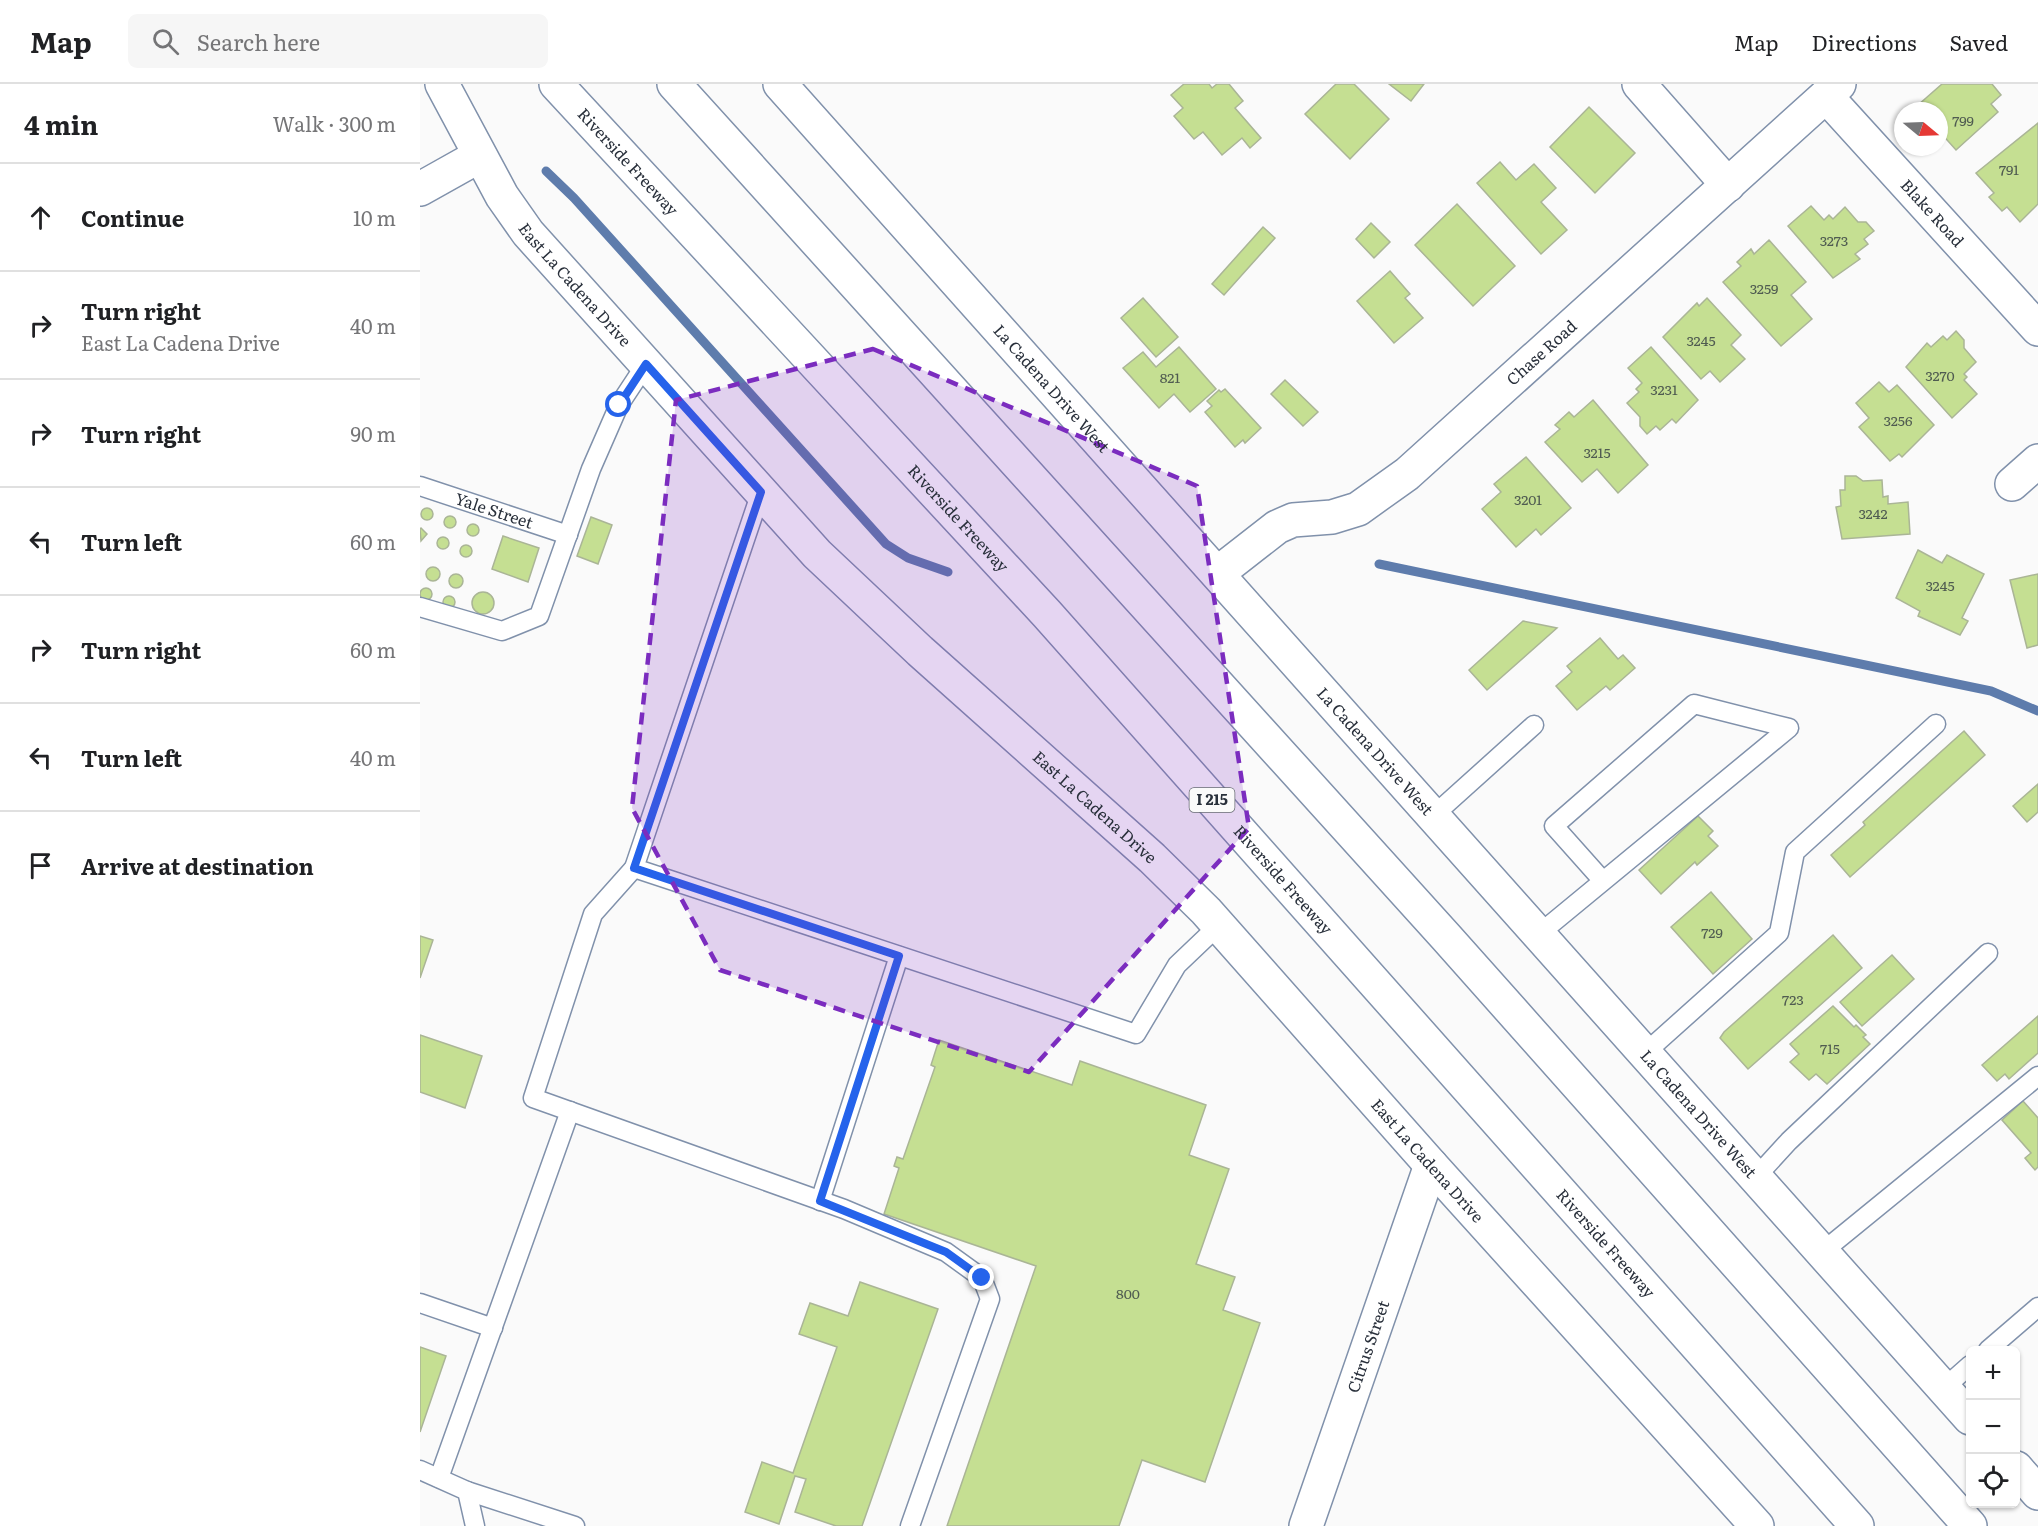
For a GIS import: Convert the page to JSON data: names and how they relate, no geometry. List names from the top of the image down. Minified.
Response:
{"streets":{"main road":["Riverside Freeway","Blake Road","East La Cadena Drive","Chase Road","La Cadena Drive West","I 215","Citrus Street"],"lane":["Yale Street"]},"crossings":[["Blake Road","Chase Road"],["East La Cadena Drive","Citrus Street"],["Chase Road","La Cadena Drive West"]],"house_numbers":["799","791","3273","3259","3245","3270","821","3231","3256","3215","3201","3242","3245","729","723","715","800"],"north":"right","page":{"header":"Map","search":"Search here","nav":["Map","Directions","Saved"],"heading":["4 min","Walk · 300 m"],"list":[["Continue","10 m"],["Turn right","East La Cadena Drive","40 m"],["Turn right","90 m"],["Turn left","60 m"],["Turn right","60 m"],["Turn left","40 m"],"Arrive at destination"],"map_buttons":["+","−"]}}
